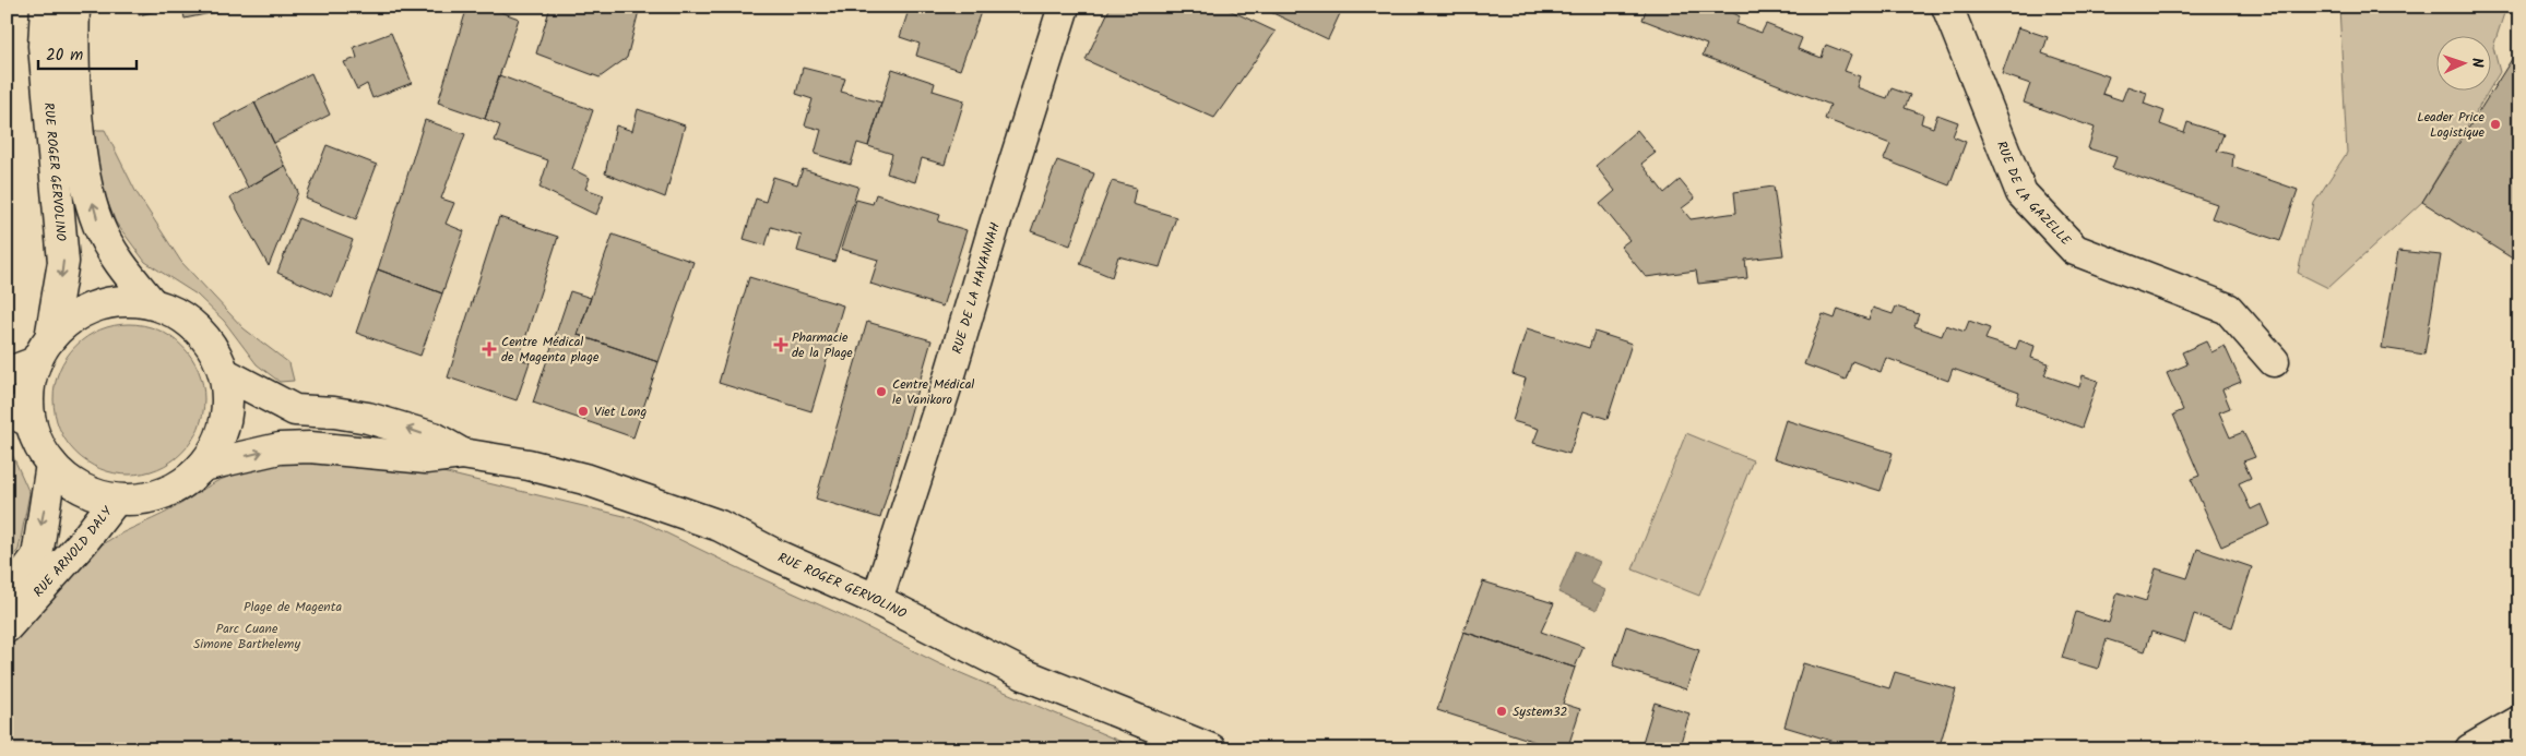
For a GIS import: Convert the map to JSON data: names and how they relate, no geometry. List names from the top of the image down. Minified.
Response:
{"streets":{"main road":["RUE ROGER GERVOLINO","RUE DE LA GAZELLE","RUE DE LA HAVANNAH","RUE ARNOLD DALY"]},"crossings":[["RUE ROGER GERVOLINO","RUE DE LA HAVANNAH"],["RUE ROGER GERVOLINO","RUE ARNOLD DALY"]],"parks":["Plage de Magenta","Parc Cuane Simone Barthelemy"],"places":{"other":["Leader Price Logistique","Centre Médical le Vanikoro","Viet Long","System32"],"health":["Pharmacie de la Plage","Centre Médical de Magenta plage"]},"scale_bar":"20 m","north":"right"}
